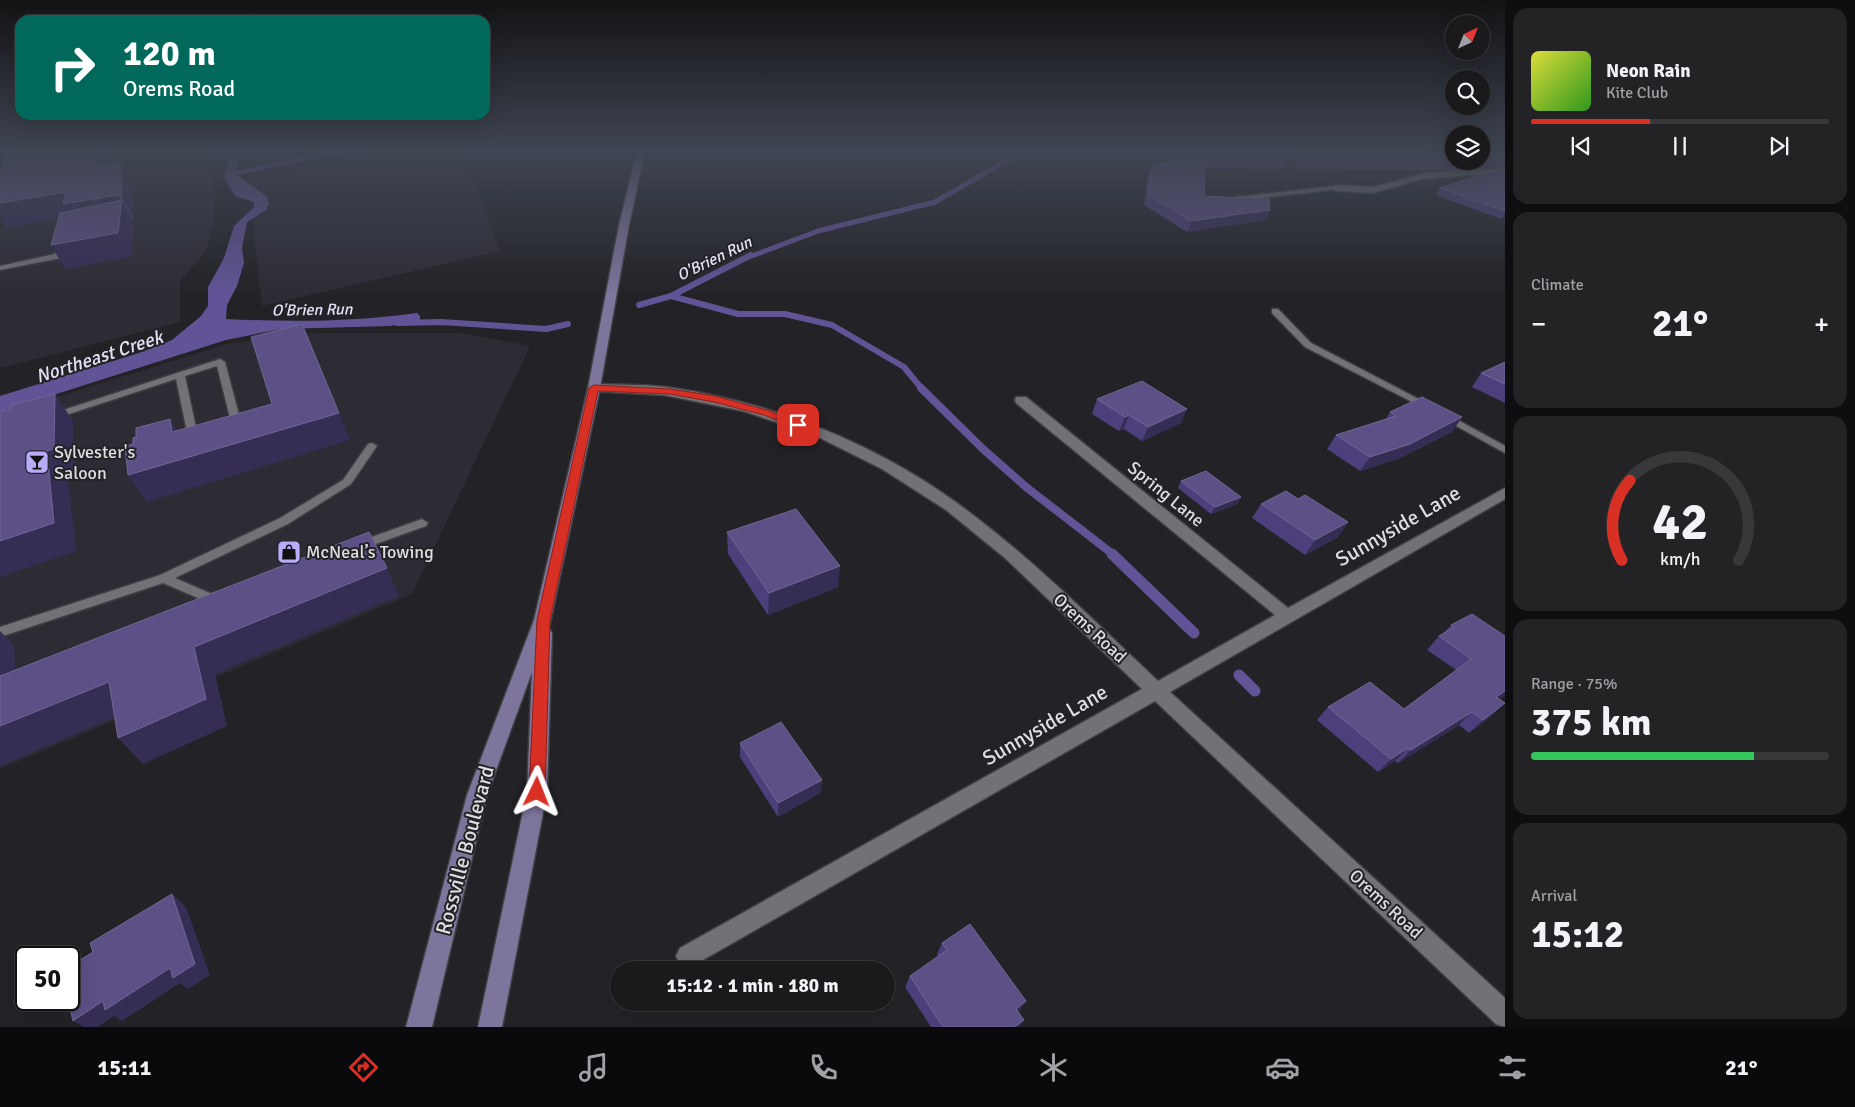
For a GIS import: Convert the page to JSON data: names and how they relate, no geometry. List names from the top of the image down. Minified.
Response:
{"streets":{"main road":["Rossville Boulevard"],"street":["Spring Lane","Sunnyside Lane","Orems Road"]},"crossings":[["Spring Lane","Sunnyside Lane"],["Sunnyside Lane","Orems Road"],["Orems Road","Rossville Boulevard"]],"water":["O'Brien Run","Northeast Creek"],"places":{"bar":["Sylvester's Saloon"],"shop":["McNeal’s Towing"]},"north":"top right","page":{"turn":["120 m","Orems Road"],"song":["Neon Rain","Kite Club"],"tile":["Climate",["Range · 75%","375 km"],["Arrival","15:12"]],"heat":["−","21°","+"],"limit":"50","trip":"15:12 · 1 min · 180 m","tabs":["15:11","21°"],"gauge":["42","km/h"]}}
